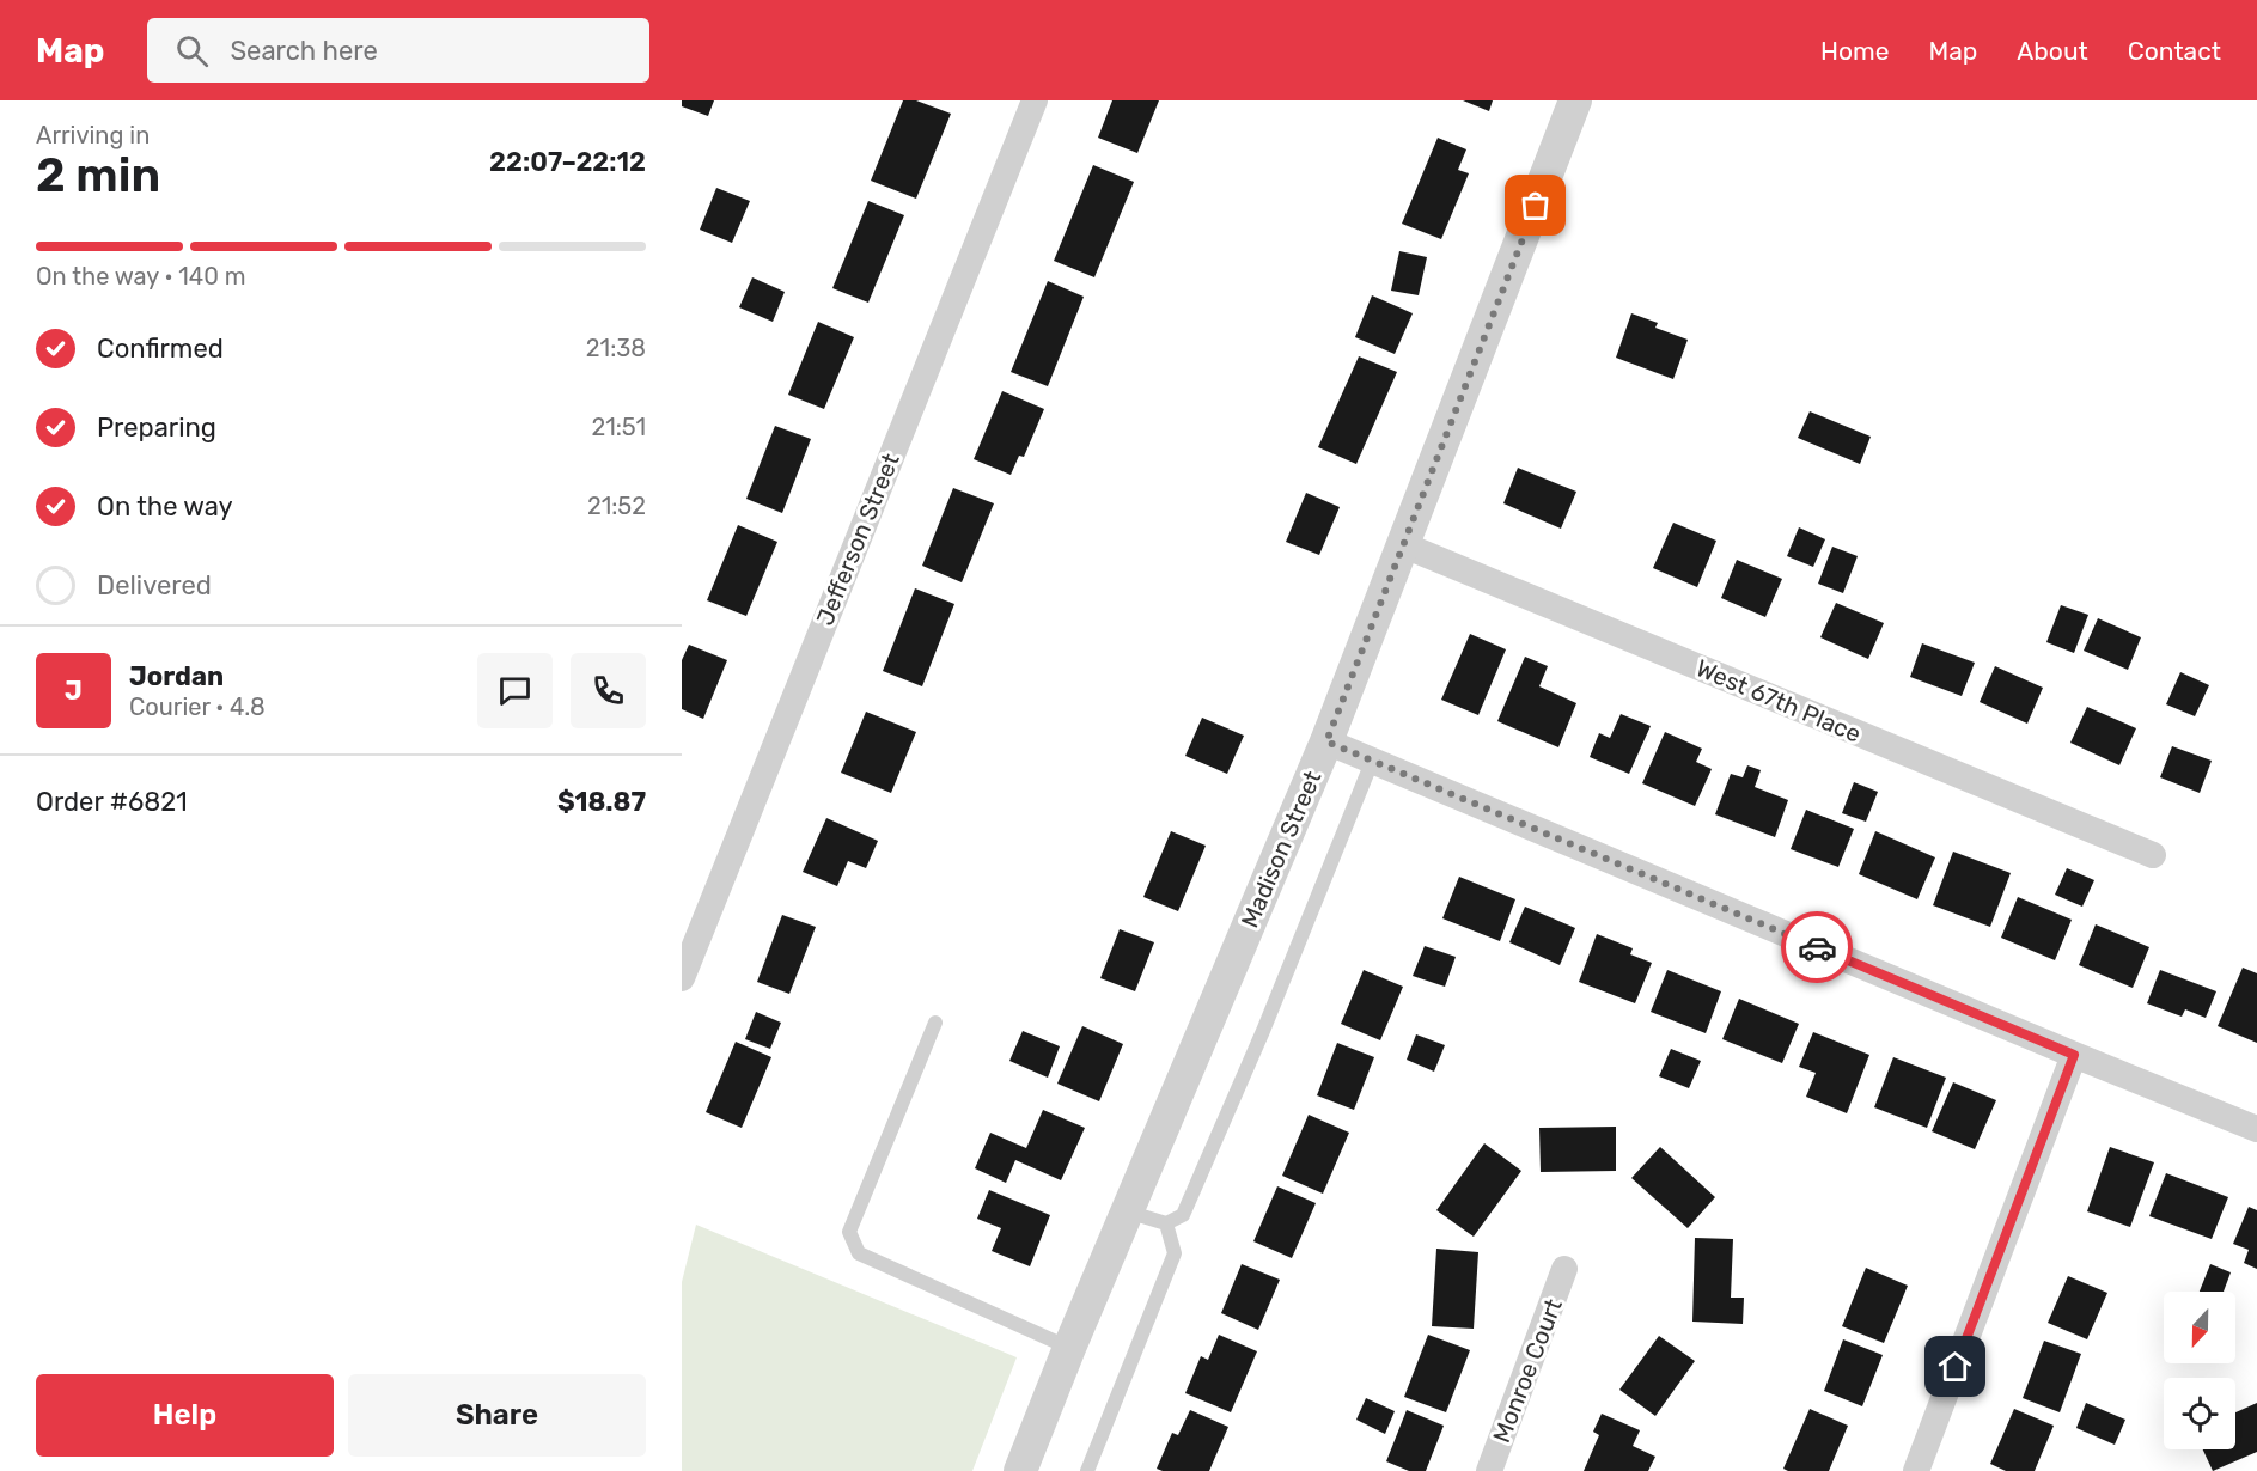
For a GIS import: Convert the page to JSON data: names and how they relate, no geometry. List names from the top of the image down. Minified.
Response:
{"streets":{"street":["Jefferson Street","West 67th Place","Madison Street","Monroe Court"]},"crossings":[["West 67th Place","Madison Street"]],"north":"bottom","page":{"header":"Map","search":"Search here","nav":["Home","Map","About","Contact"],"heading":["2 min","Arriving in","22:07–22:12"],"panel":["Jordan","Courier · 4.8","Order #6821","$18.87"],"bar":"On the way · 140 m","list":[["Confirmed","21:38"],["Preparing","21:51"],["On the way","21:52"],"Delivered"],"round":"J","buttons":["Help","Share"]}}
